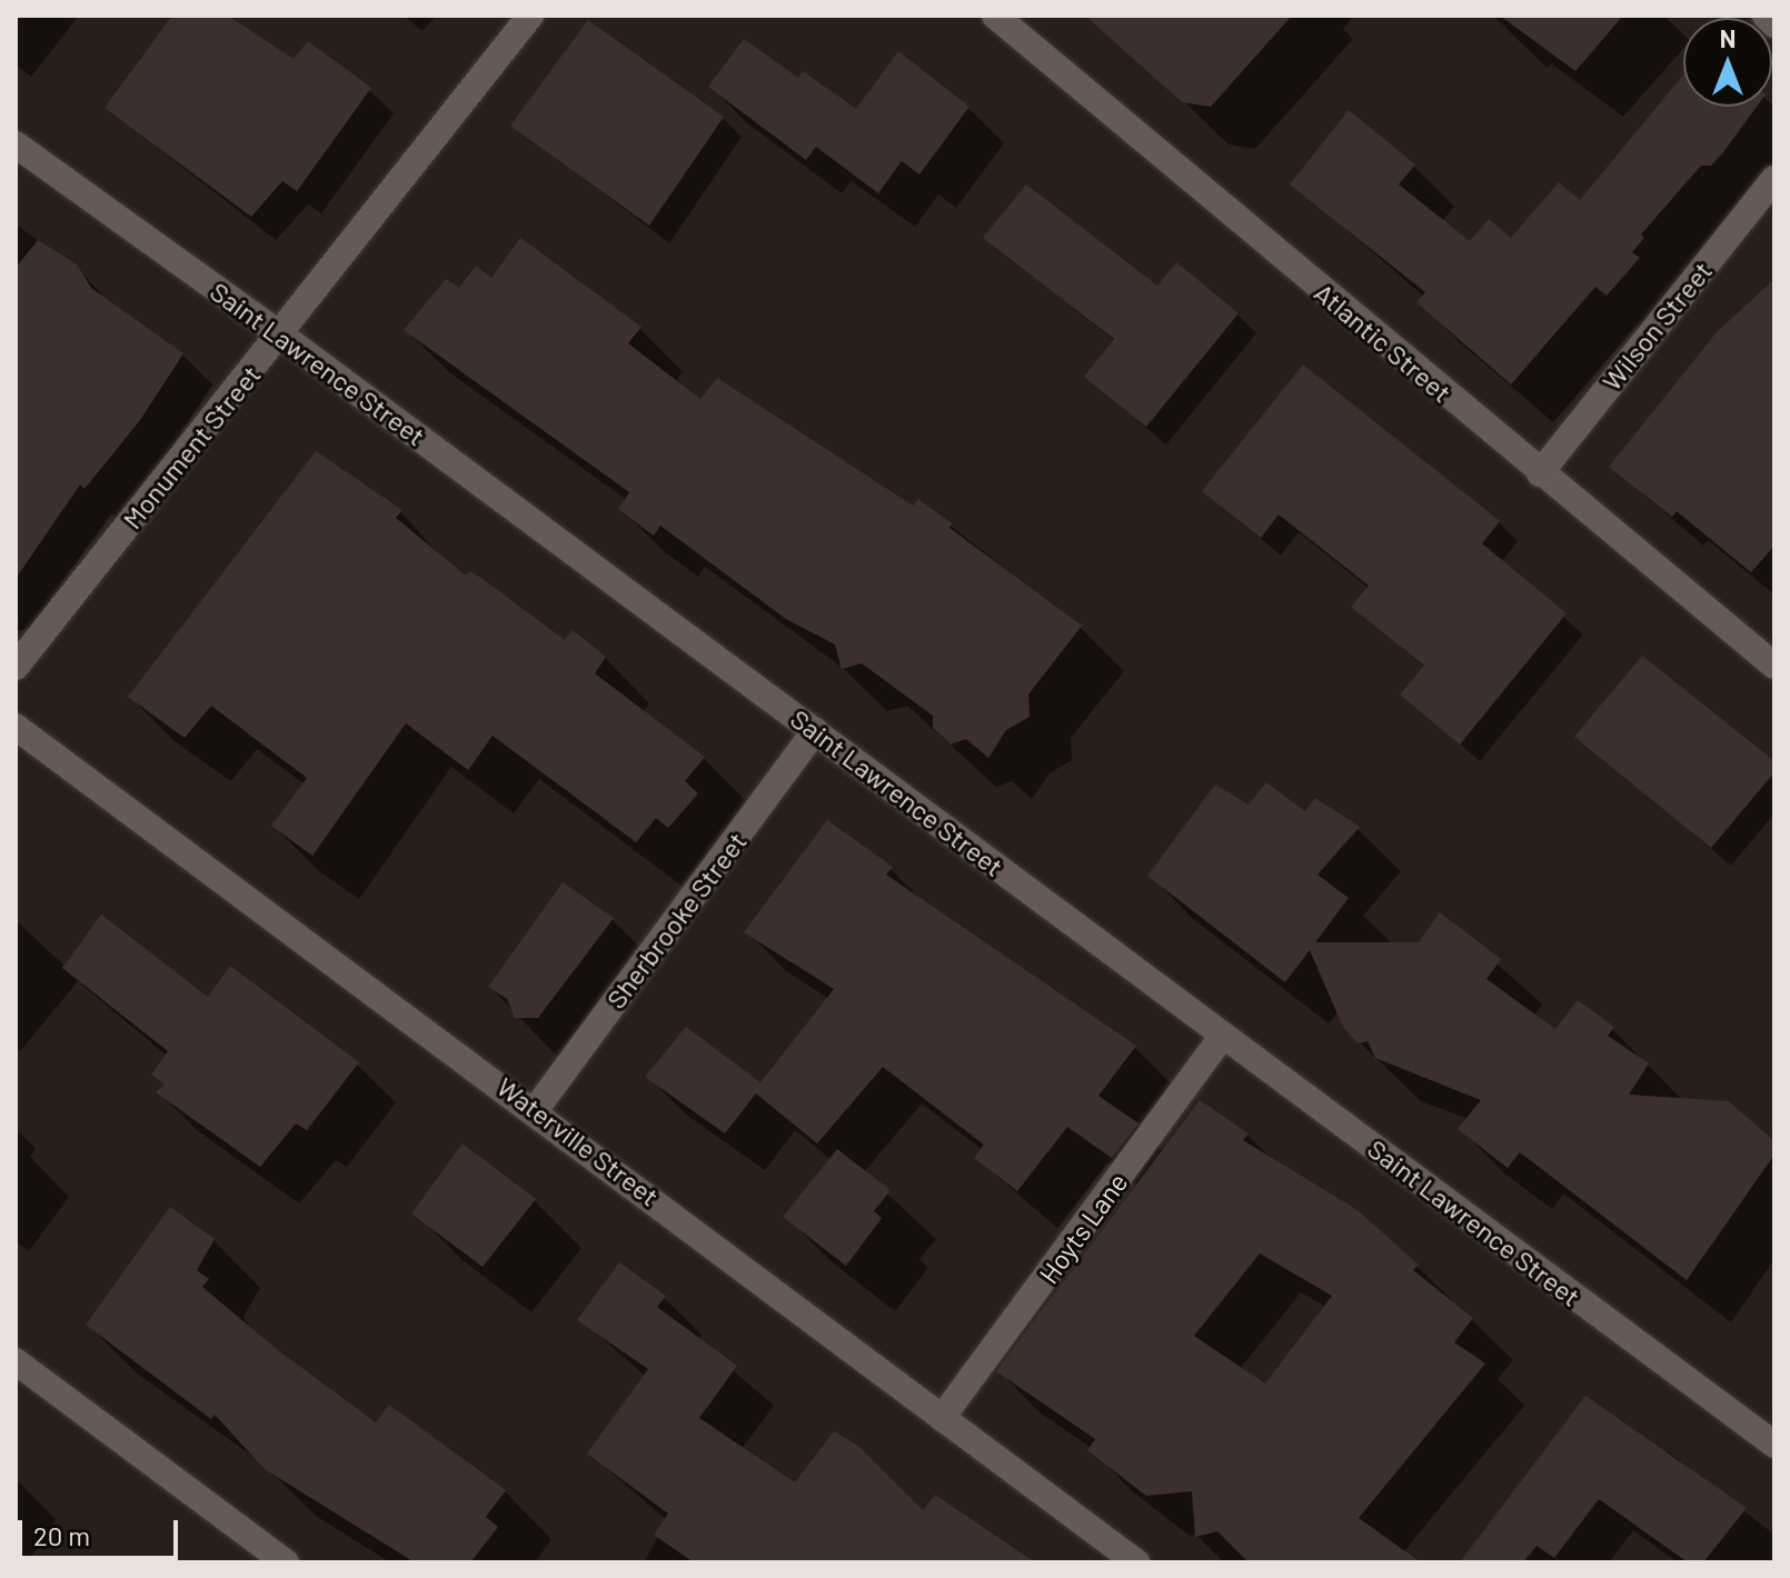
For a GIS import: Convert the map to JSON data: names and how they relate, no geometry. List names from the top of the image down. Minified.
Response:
{"streets":{"street":["Wilson Street","Atlantic Street","Saint Lawrence Street","Monument Street","Sherbrooke Street","Waterville Street","Hoyts Lane"]},"crossings":[["Wilson Street","Atlantic Street"],["Saint Lawrence Street","Monument Street"],["Saint Lawrence Street","Sherbrooke Street"],["Saint Lawrence Street","Hoyts Lane"],["Sherbrooke Street","Waterville Street"],["Waterville Street","Hoyts Lane"]],"scale_bar":"20 m","north":"top"}
